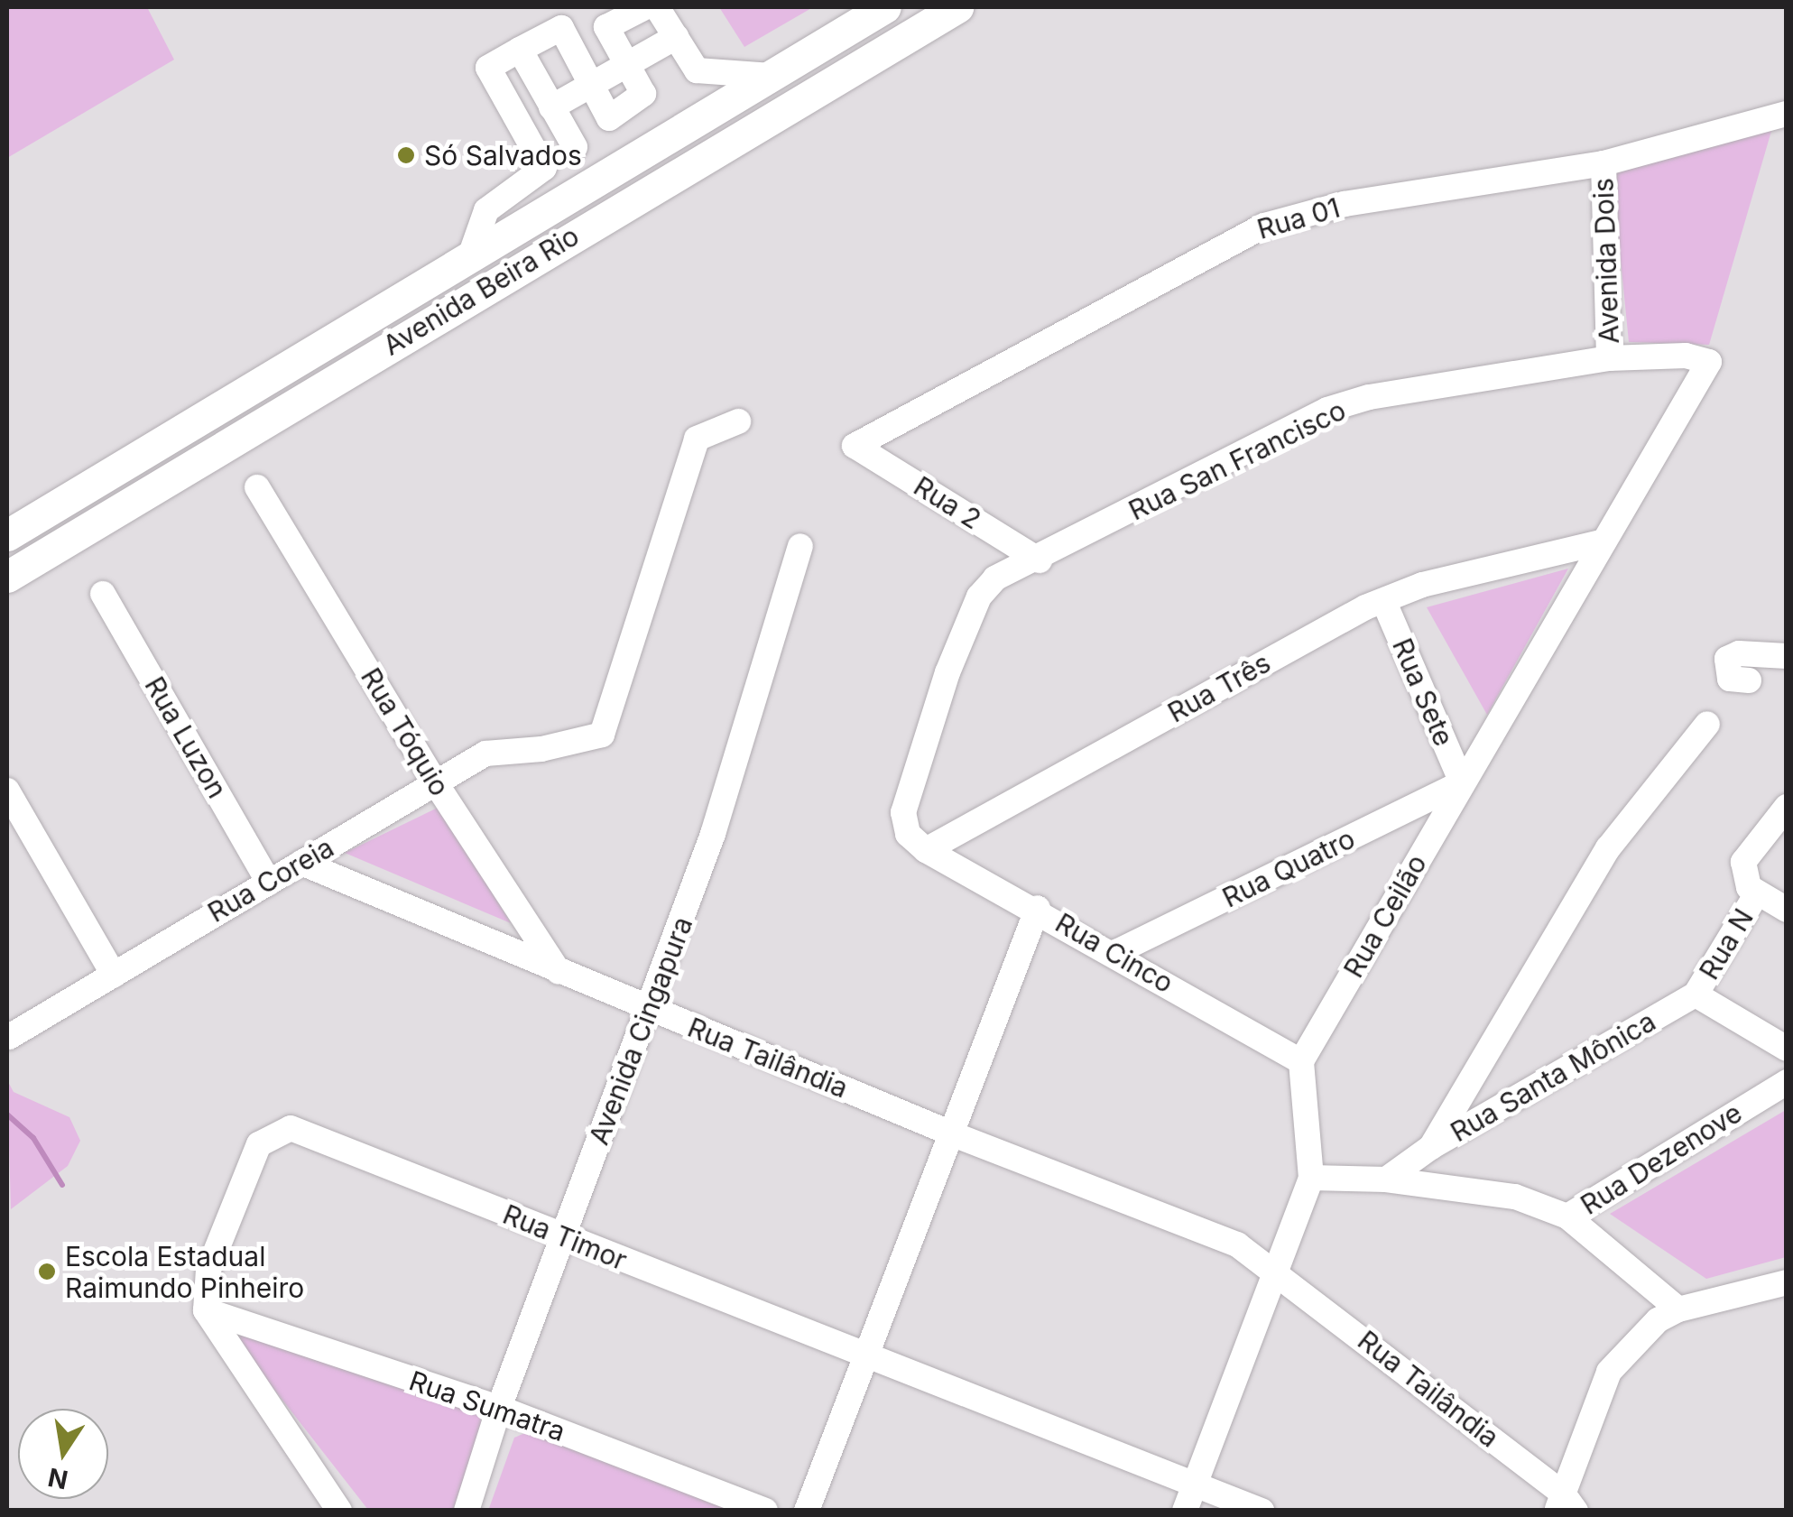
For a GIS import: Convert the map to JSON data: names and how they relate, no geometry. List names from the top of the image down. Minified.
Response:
{"streets":{"main road":["Avenida Beira Rio"],"street":["Rua 01","Avenida Dois","Rua San Francisco","Rua 2","Rua Três","Rua Sete","Rua Tóquio","Rua Luzon","Rua Quatro","Rua Coreia","Rua Ceilão","Rua N","Rua Cinco","Avenida Cingapura","Rua Tailândia","Rua Santa Mônica","Rua Dezenove","Rua Timor","Rua Sumatra"]},"crossings":[["Rua 01","Avenida Dois"],["Rua 01","Rua 2"],["Avenida Dois","Rua San Francisco"],["Rua San Francisco","Rua 2"],["Rua San Francisco","Rua Três"],["Rua San Francisco","Rua Ceilão"],["Rua San Francisco","Rua Cinco"],["Rua Três","Rua Sete"],["Rua Três","Rua Ceilão"],["Rua Três","Rua Cinco"],["Rua Sete","Rua Quatro"],["Rua Sete","Rua Ceilão"],["Rua Tóquio","Rua Coreia"],["Rua Tóquio","Rua Tailândia"],["Rua Luzon","Rua Coreia"],["Rua Quatro","Rua Ceilão"],["Rua Quatro","Rua Cinco"],["Rua Coreia","Rua Tailândia"],["Rua Ceilão","Rua Cinco"],["Rua N","Rua Santa Mônica"],["Avenida Cingapura","Rua Tailândia"],["Avenida Cingapura","Rua Timor"],["Avenida Cingapura","Rua Sumatra"],["Rua Timor","Rua Sumatra"]],"places":["Só Salvados","Escola Estadual Raimundo Pinheiro"],"north":"bottom"}
